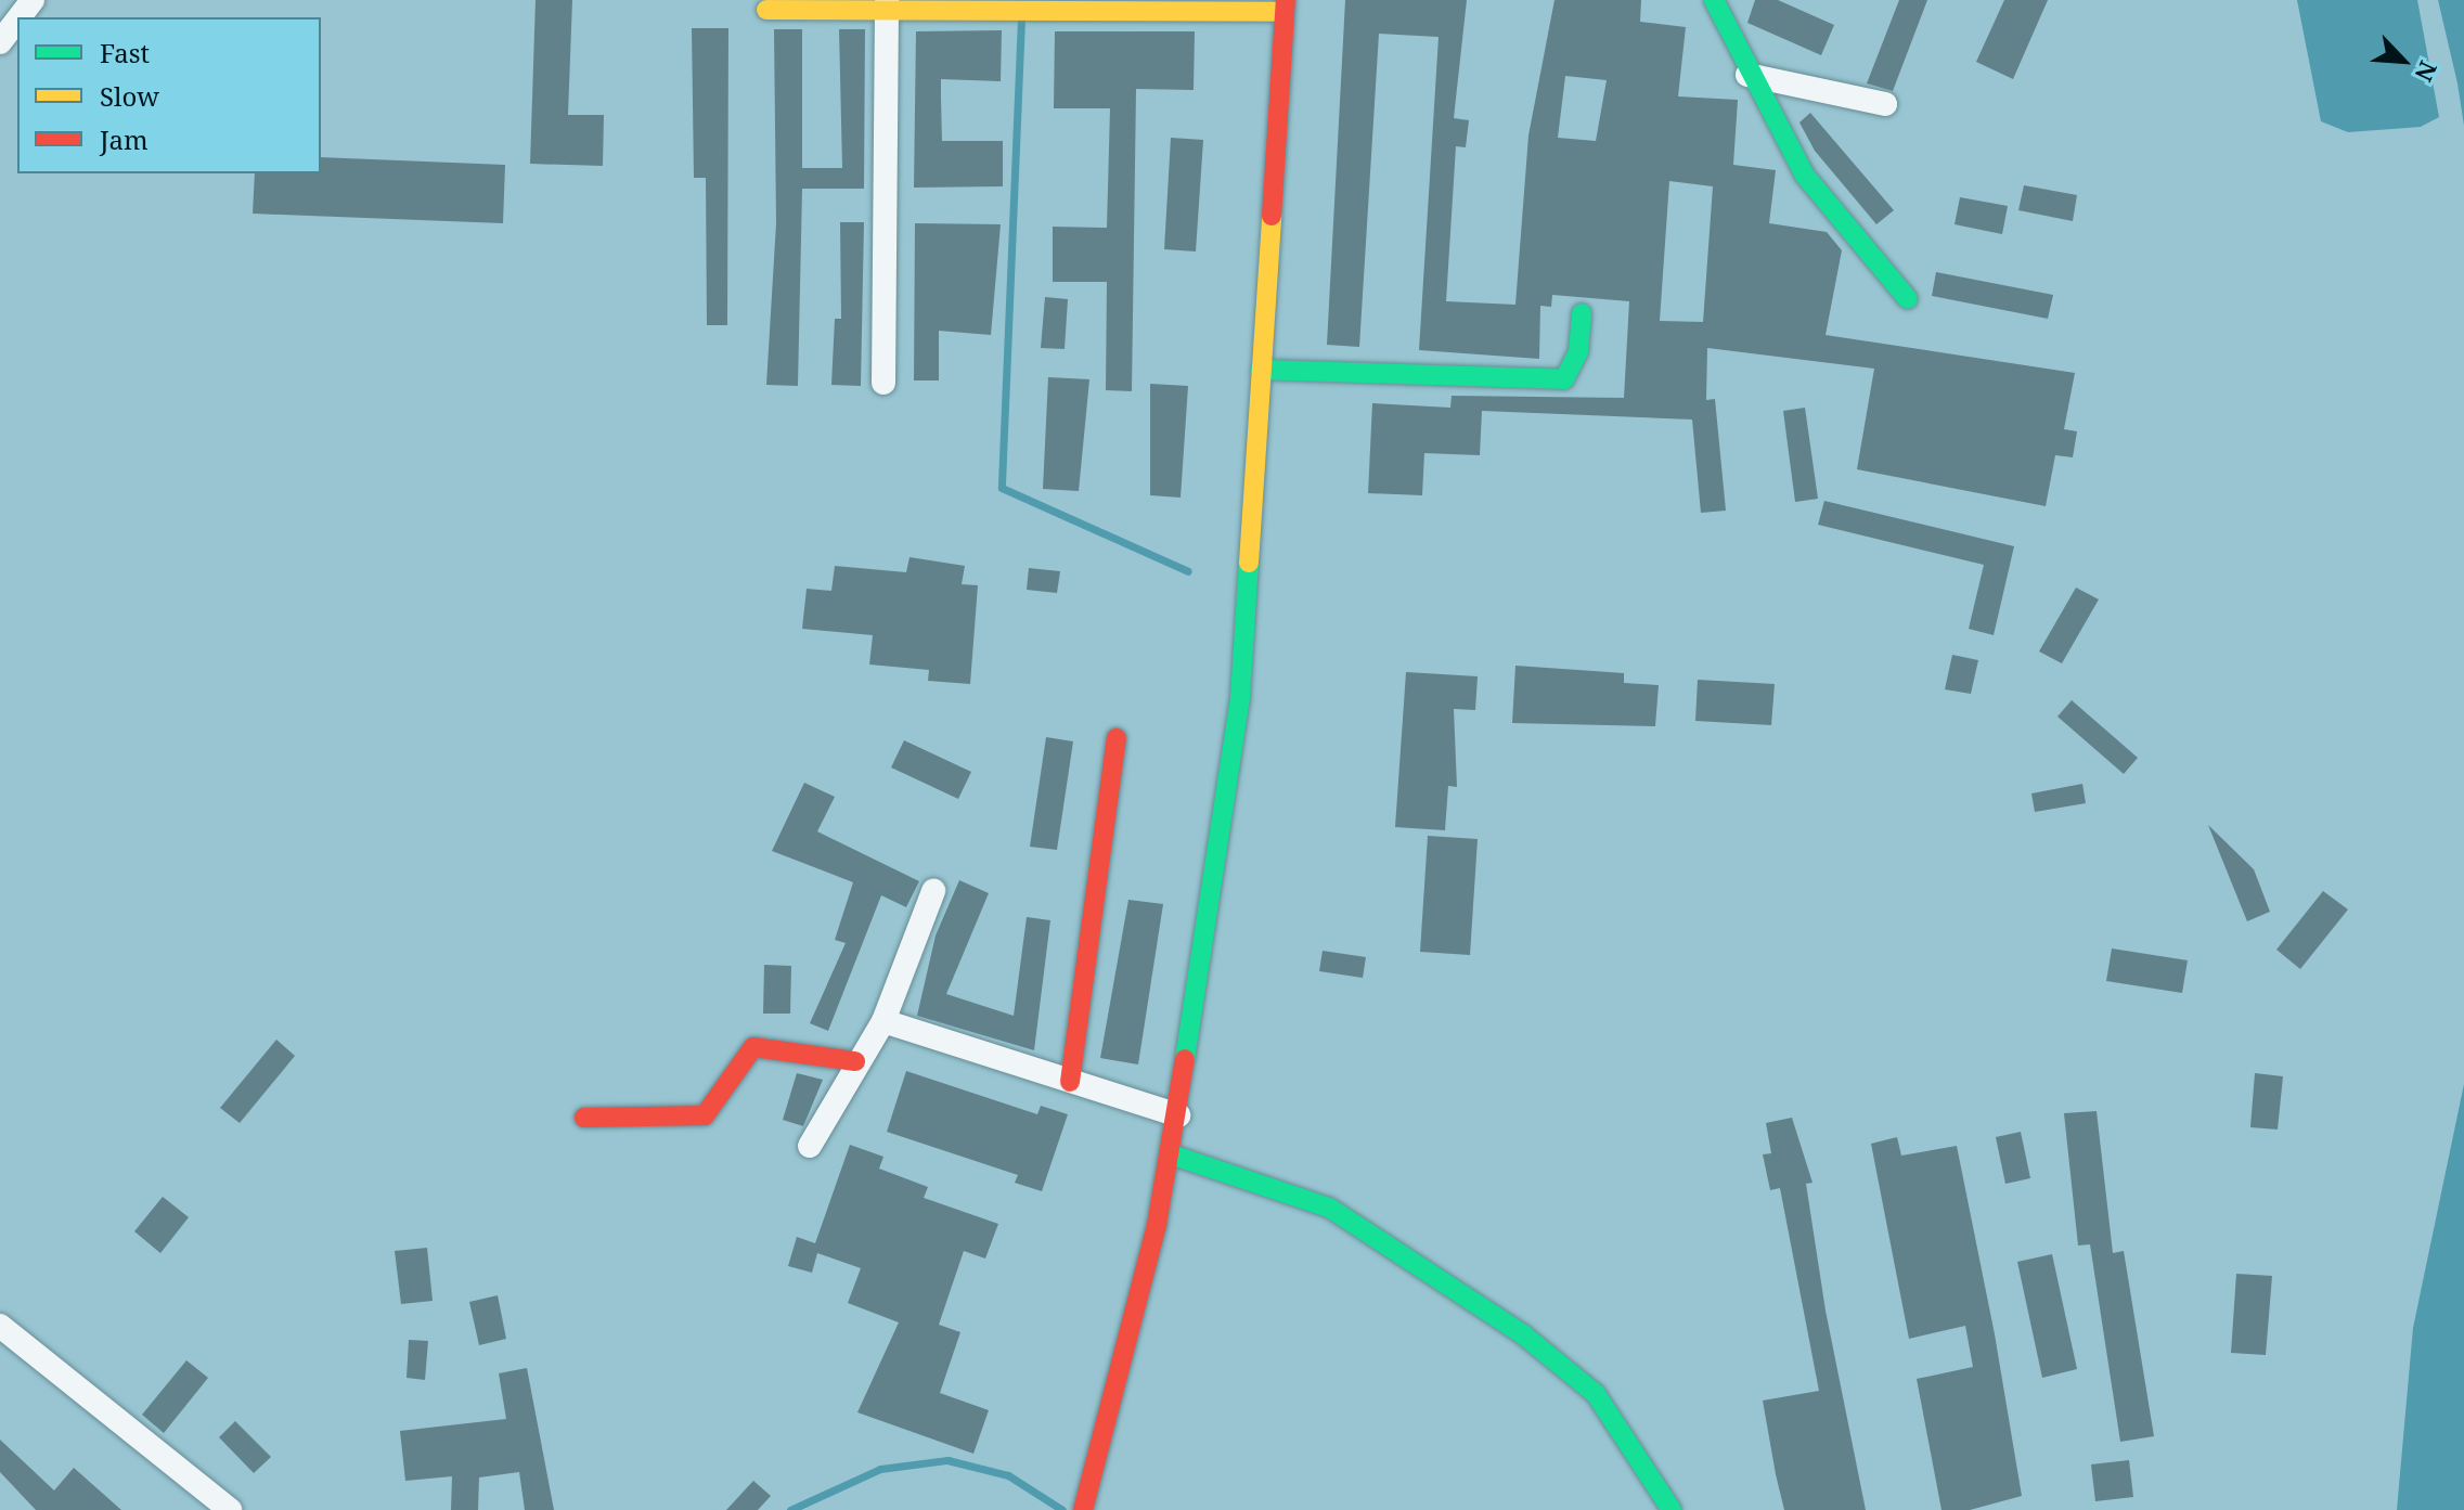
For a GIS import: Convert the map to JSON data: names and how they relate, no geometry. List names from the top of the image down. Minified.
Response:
{"legend":["Fast","Slow","Jam"],"north":"bottom right"}
